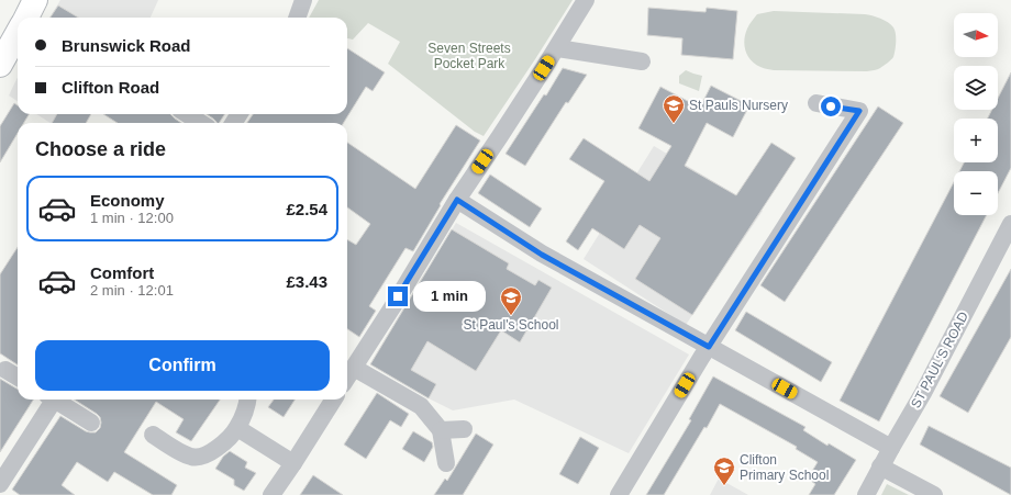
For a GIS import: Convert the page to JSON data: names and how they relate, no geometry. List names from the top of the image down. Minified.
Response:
{"streets":{"street":["ST PAUL'S ROAD"]},"parks":["Seven Streets Pocket Park"],"places":{"school or university":["St Pauls Nursery","St Paul's School","Clifton Primary School"]},"north":"right","page":{"map_buttons":["+","−"],"banner":["Brunswick Road","Clifton Road"],"heading":"Choose a ride","list":[{"name":"Economy","note":"1 min · 12:00","value":"£2.54"},{"name":"Comfort","note":"2 min · 12:01","value":"£3.43"}],"bubble":"1 min","buttons":"Confirm"}}
